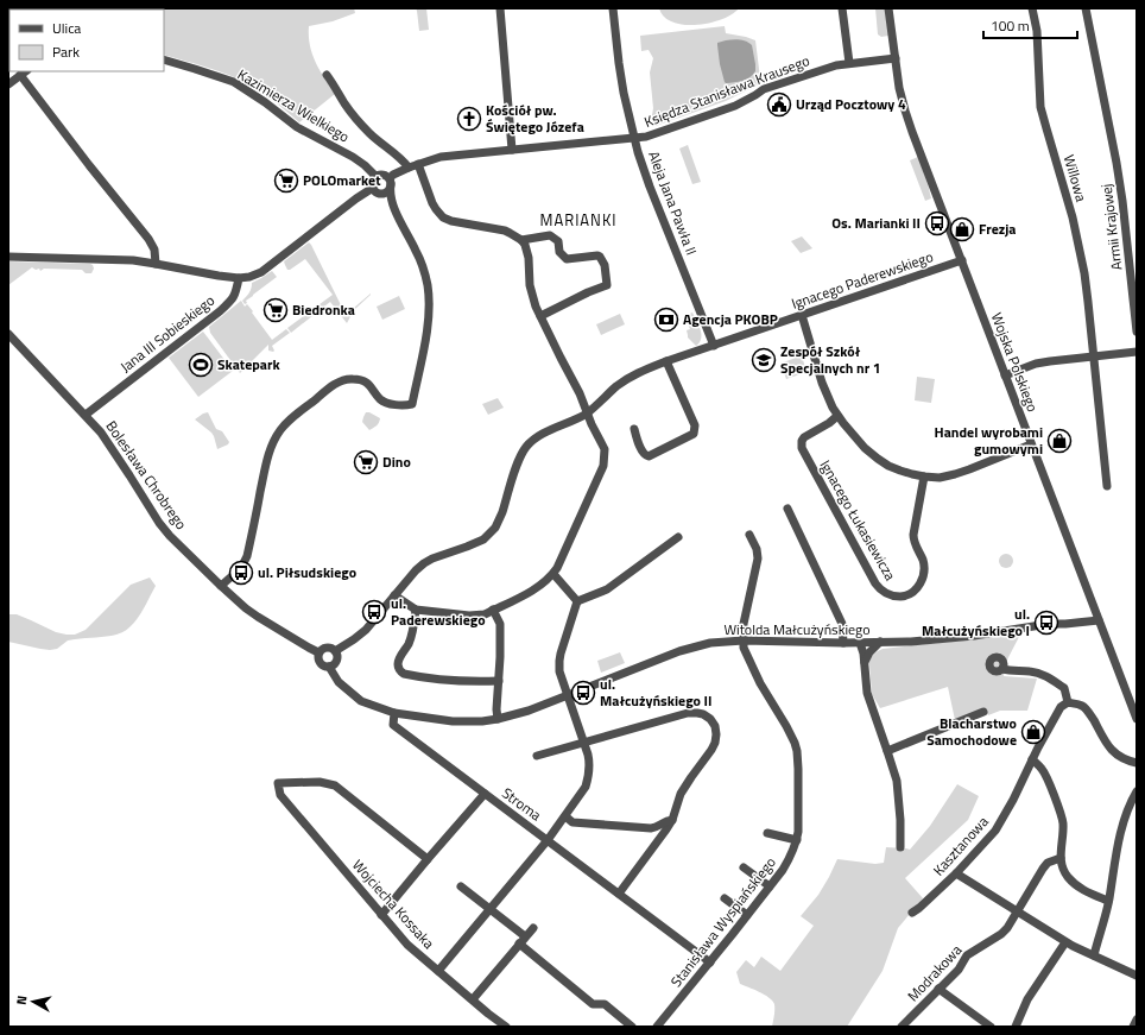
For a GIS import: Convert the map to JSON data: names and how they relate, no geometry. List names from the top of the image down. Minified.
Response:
{"streets":{"street":["Księdza Stanisława Krausego","Kazimierza Wielkiego","Willowa","Aleja Jana Pawła II","Armii Krajowej","Ignacego Paderewskiego","Jana III Sobieskiego","Wojska Polskiego","Bolesława Chrobrego","Ignacego Łukasiewicza","Witolda Małcużyńskiego","Stroma","Kasztanowa","Wojciecha Kossaka","Stanisława Wyspiańskiego","Modrakowa"]},"crossings":[["Księdza Stanisława Krausego","Kazimierza Wielkiego"],["Księdza Stanisława Krausego","Aleja Jana Pawła II"],["Księdza Stanisława Krausego","Wojska Polskiego"],["Aleja Jana Pawła II","Ignacego Paderewskiego"],["Ignacego Paderewskiego","Wojska Polskiego"],["Ignacego Paderewskiego","Bolesława Chrobrego"],["Jana III Sobieskiego","Bolesława Chrobrego"],["Wojska Polskiego","Witolda Małcużyńskiego"],["Witolda Małcużyńskiego","Stroma"],["Witolda Małcużyńskiego","Stanisława Wyspiańskiego"],["Stroma","Stanisława Wyspiańskiego"]],"districts":["MARIANKI"],"places":{"public building":["Urząd Pocztowy 4"],"church":["Kościół pw. Świętego Józefa"],"supermarket":["POLOmarket","Biedronka","Dino"],"bus stop":["Os. Marianki II","ul. Piłsudskiego","ul. Paderewskiego","ul. Małcużyńskiego I","ul. Małcużyńskiego II"],"shop":["Frezja","Handel wyrobami gumowymi","Blacharstwo Samochodowe"],"bank":["Agencja PKOBP"],"school or university":["Zespół Szkół Specjalnych nr 1"],"sports":["Skatepark"]},"legend":["Ulica","Park"],"scale_bar":"100 m","north":"left"}
